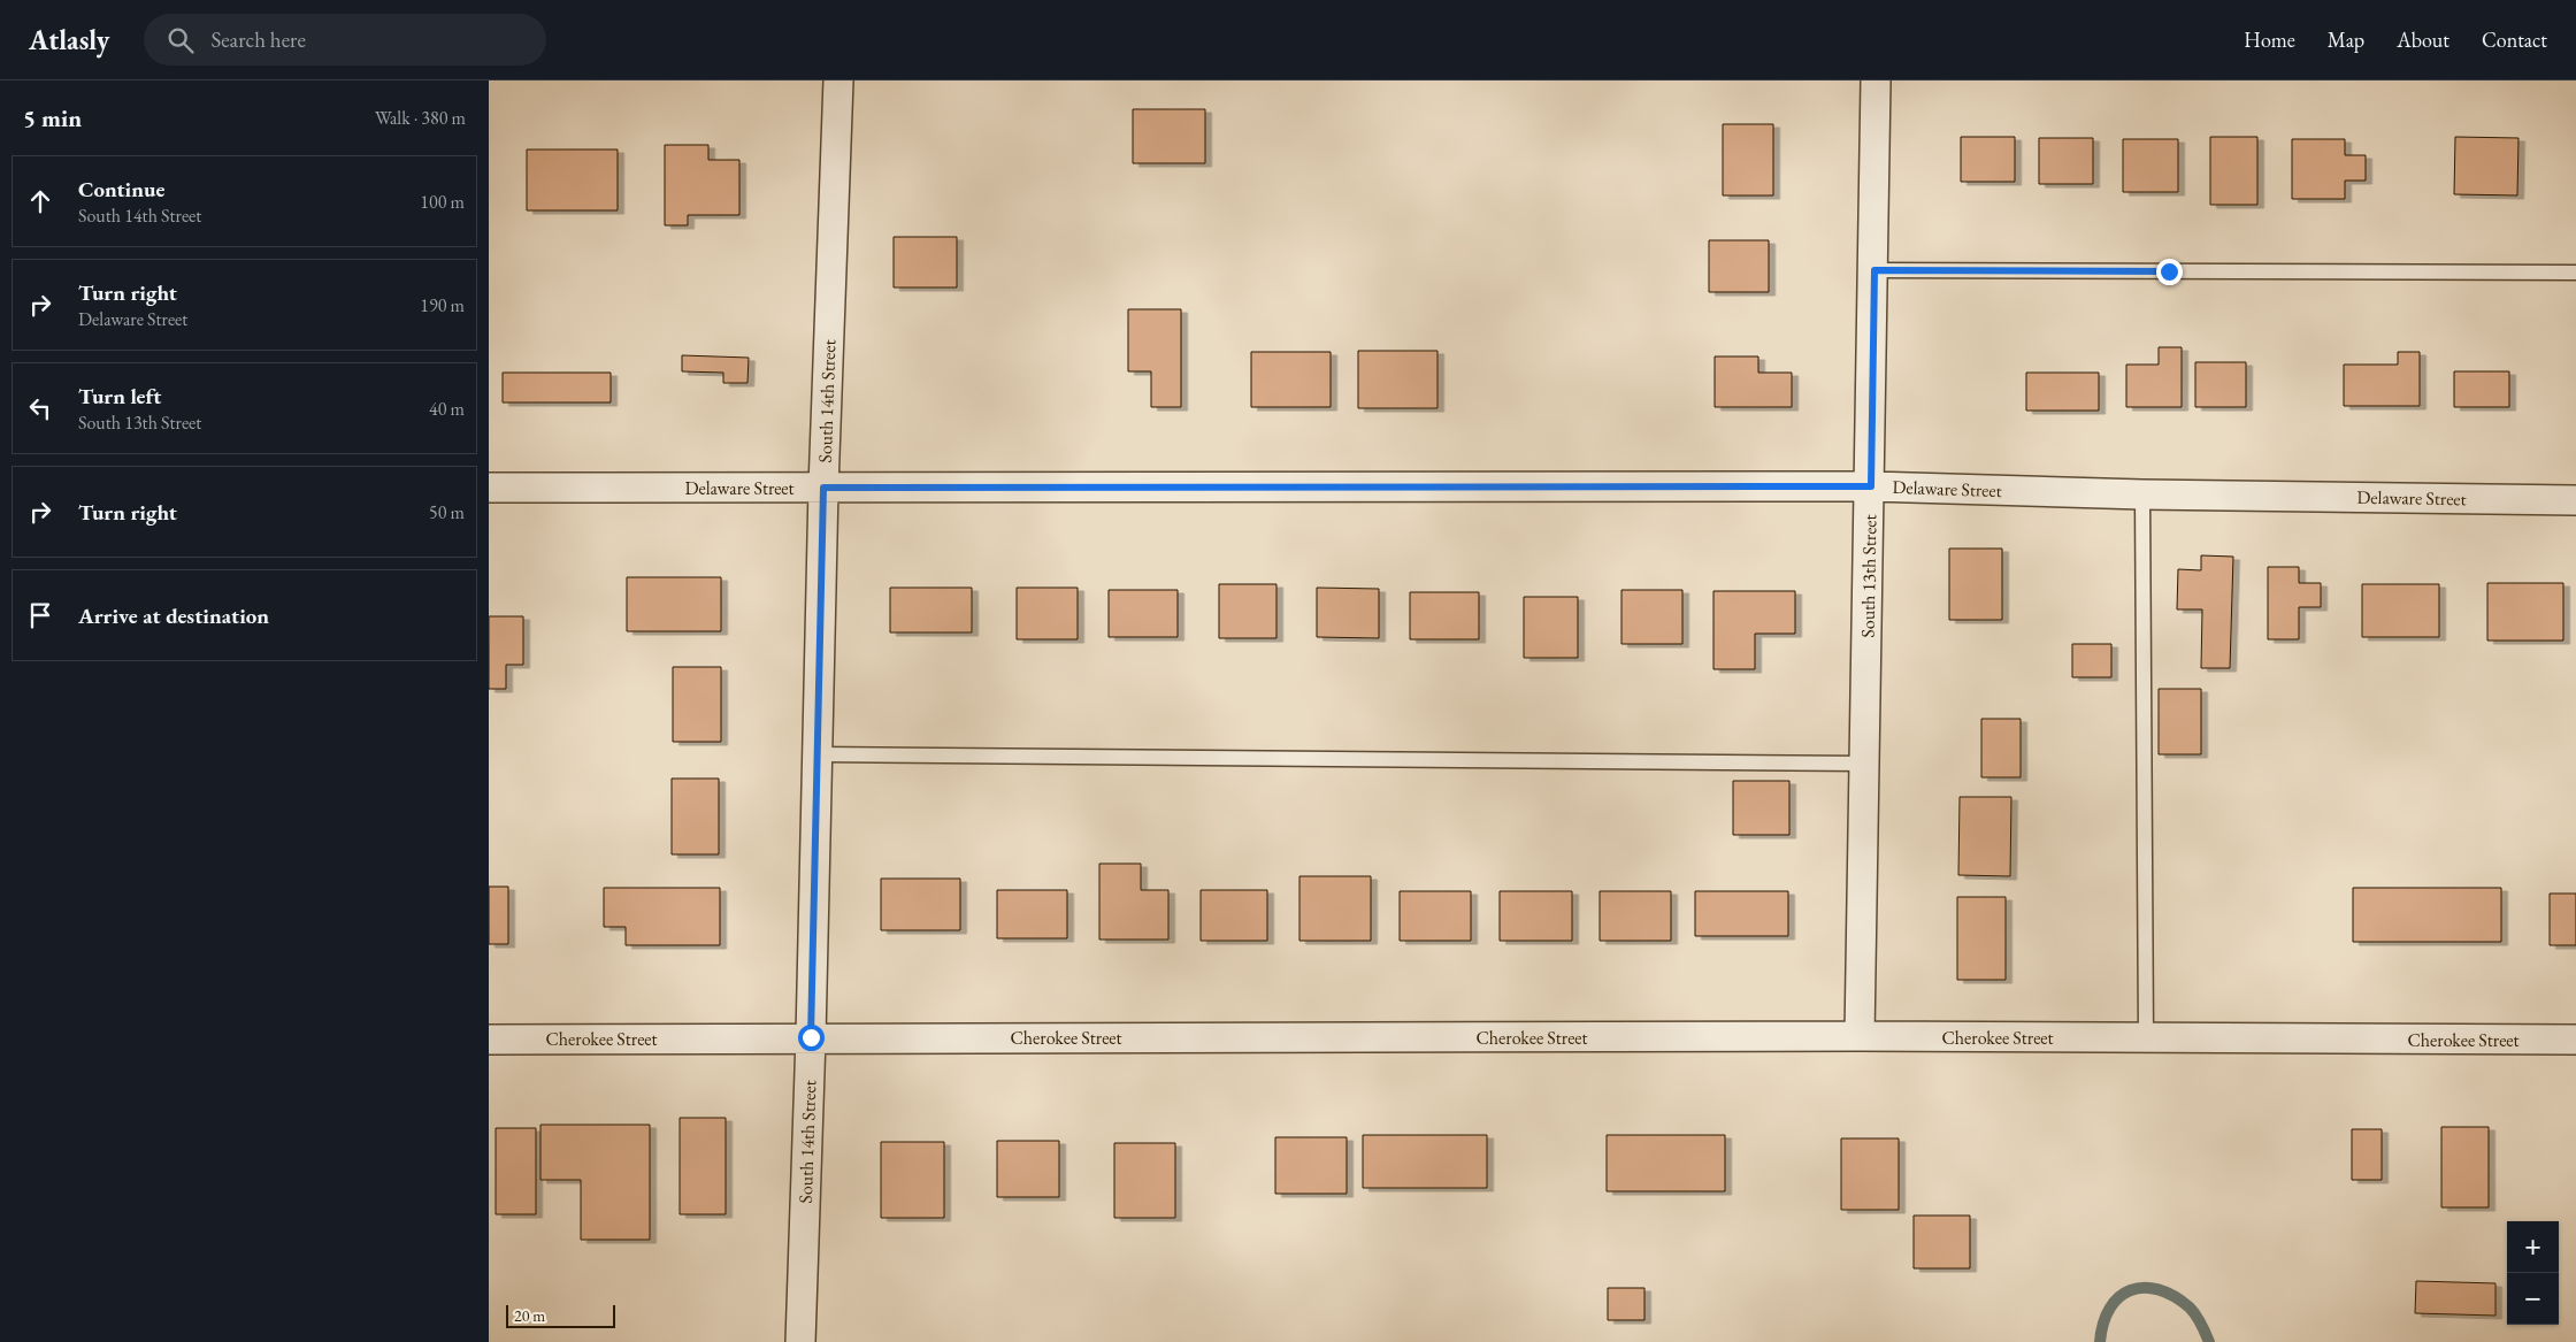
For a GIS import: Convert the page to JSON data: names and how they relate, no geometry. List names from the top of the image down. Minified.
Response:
{"streets":{"street":["South 14th Street","Delaware Street","South 13th Street","Cherokee Street"]},"crossings":[["South 14th Street","Delaware Street"],["South 14th Street","Cherokee Street"],["Delaware Street","South 13th Street"],["South 13th Street","Cherokee Street"]],"scale_bar":"20 m","page":{"header":"Atlasly","search":"Search here","nav":["Home","Map","About","Contact"],"heading":["5 min","Walk · 380 m"],"list":[["Continue","South 14th Street","100 m"],["Turn right","Delaware Street","190 m"],["Turn left","South 13th Street","40 m"],["Turn right","50 m"],"Arrive at destination"],"map_buttons":["+","−"],"scale":"20 m"}}
